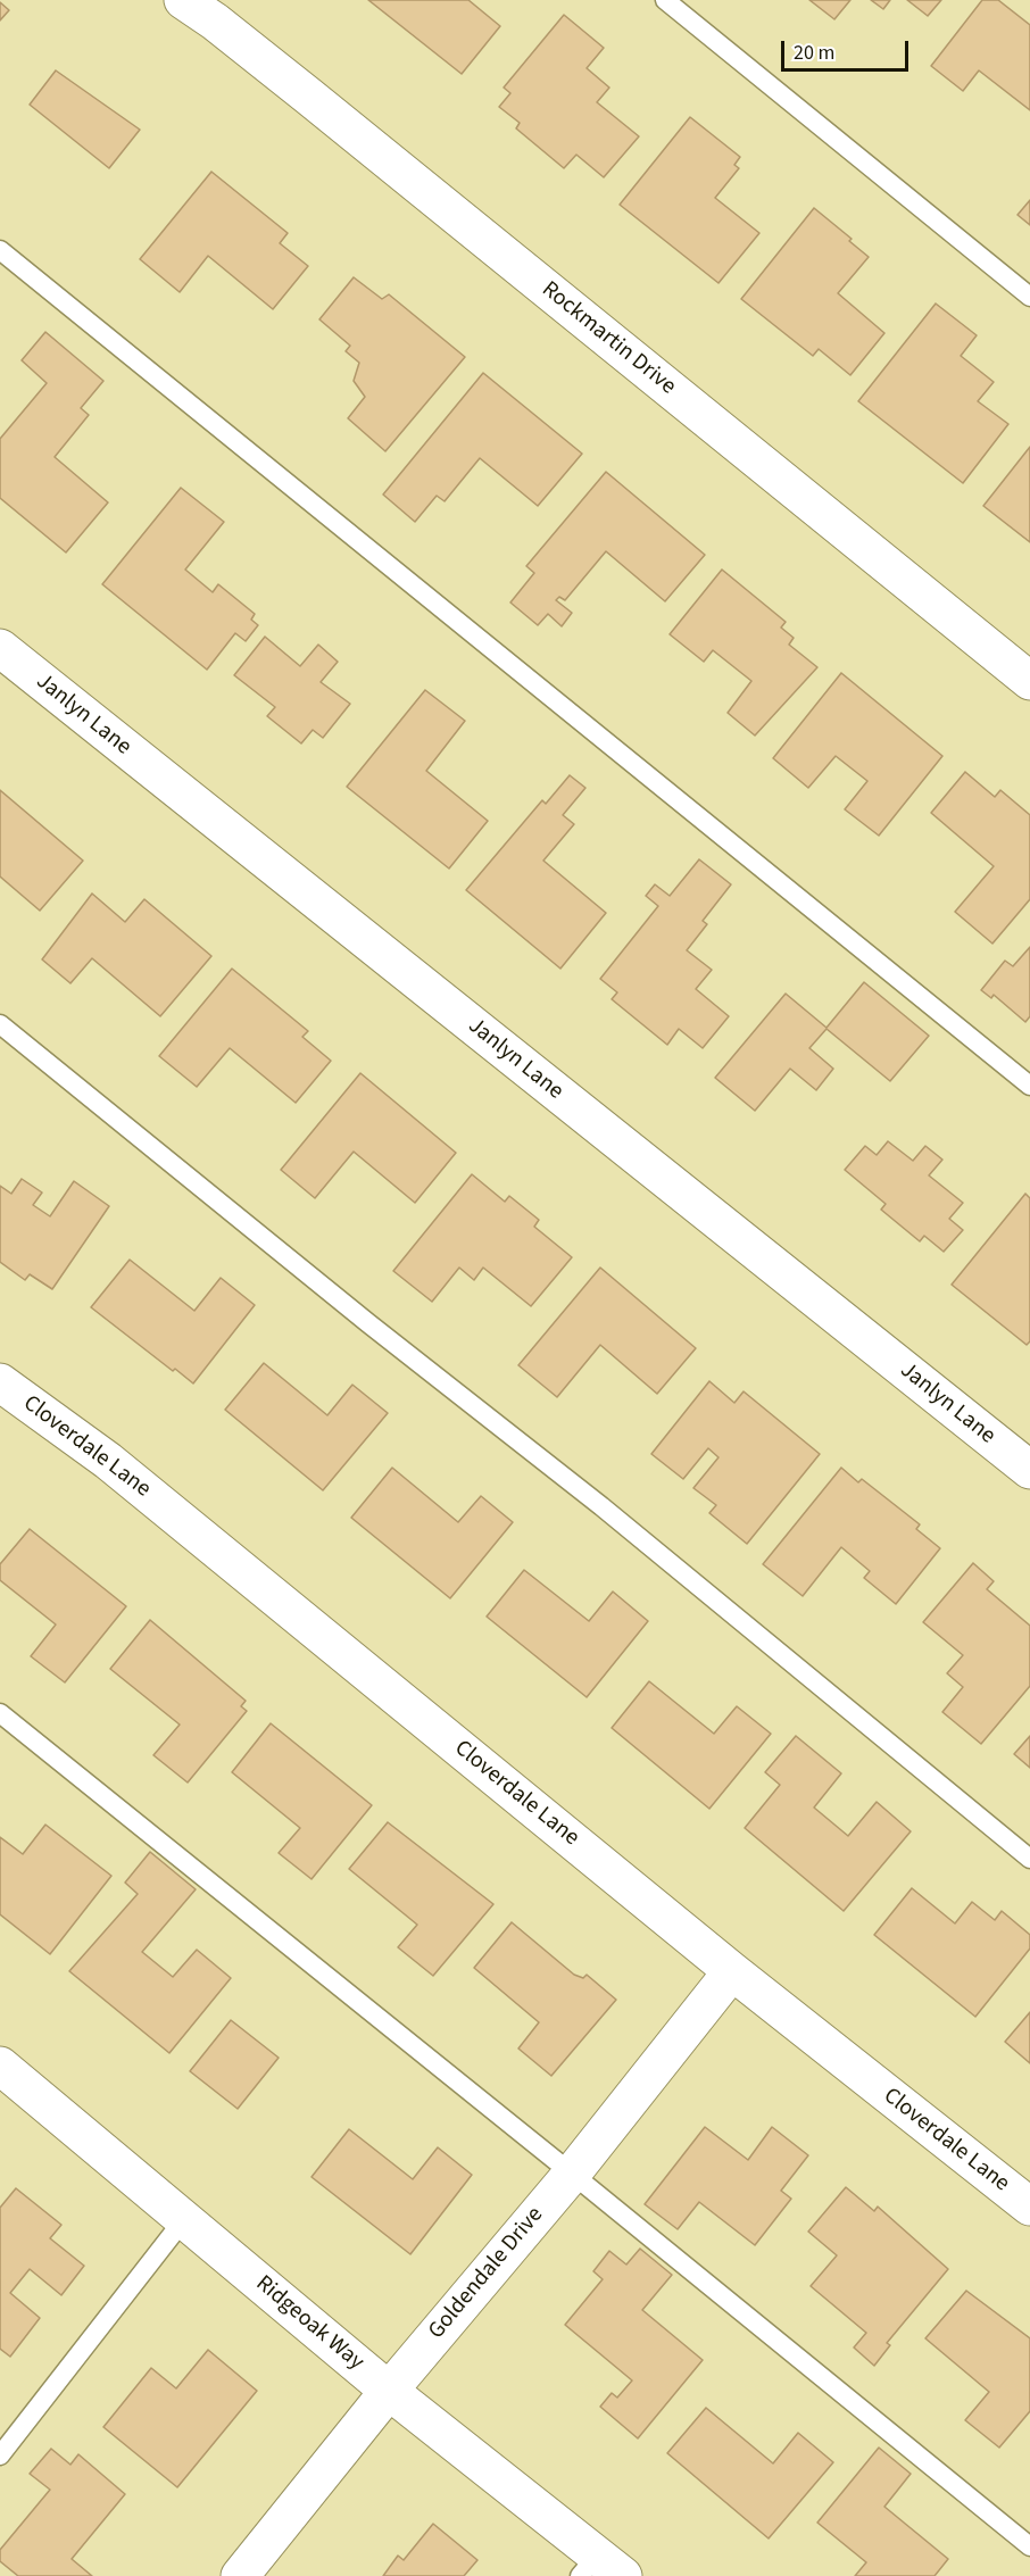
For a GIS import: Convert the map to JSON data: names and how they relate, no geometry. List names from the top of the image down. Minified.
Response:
{"streets":{"street":["Rockmartin Drive","Janlyn Lane","Cloverdale Lane","Goldendale Drive","Ridgeoak Way"]},"crossings":[["Cloverdale Lane","Goldendale Drive"],["Goldendale Drive","Ridgeoak Way"]],"scale_bar":"20 m"}
